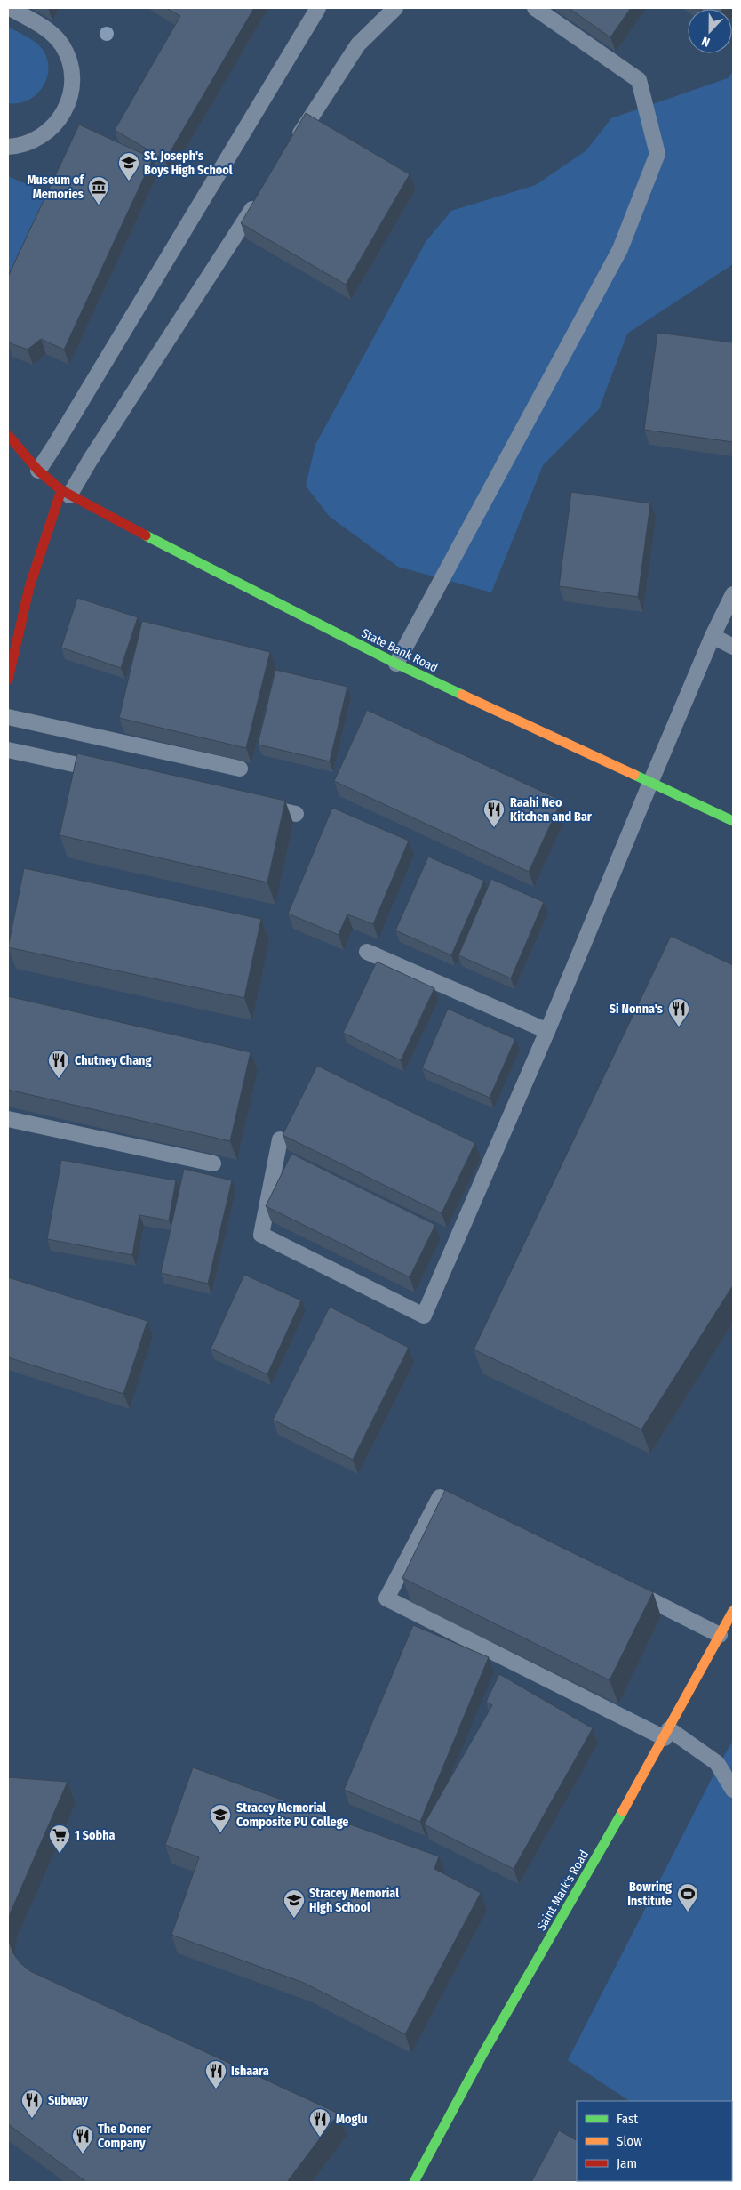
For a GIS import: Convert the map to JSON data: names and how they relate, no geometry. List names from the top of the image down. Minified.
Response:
{"streets":{"main road":["State Bank Road","Saint Mark's Road"]},"places":{"school or university":["St. Joseph's Boys High School","Stracey Memorial Composite PU College","Stracey Memorial High School"],"museum":["Museum of Memories"],"restaurant":["Raahi Neo Kitchen and Bar","Si Nonna's","Chutney Chang","Ishaara","Subway","Moglu","The Doner Company"],"supermarket":["1 Sobha"],"sports":["Bowring Institute"]},"legend":["Fast","Slow","Jam"],"north":"bottom"}
